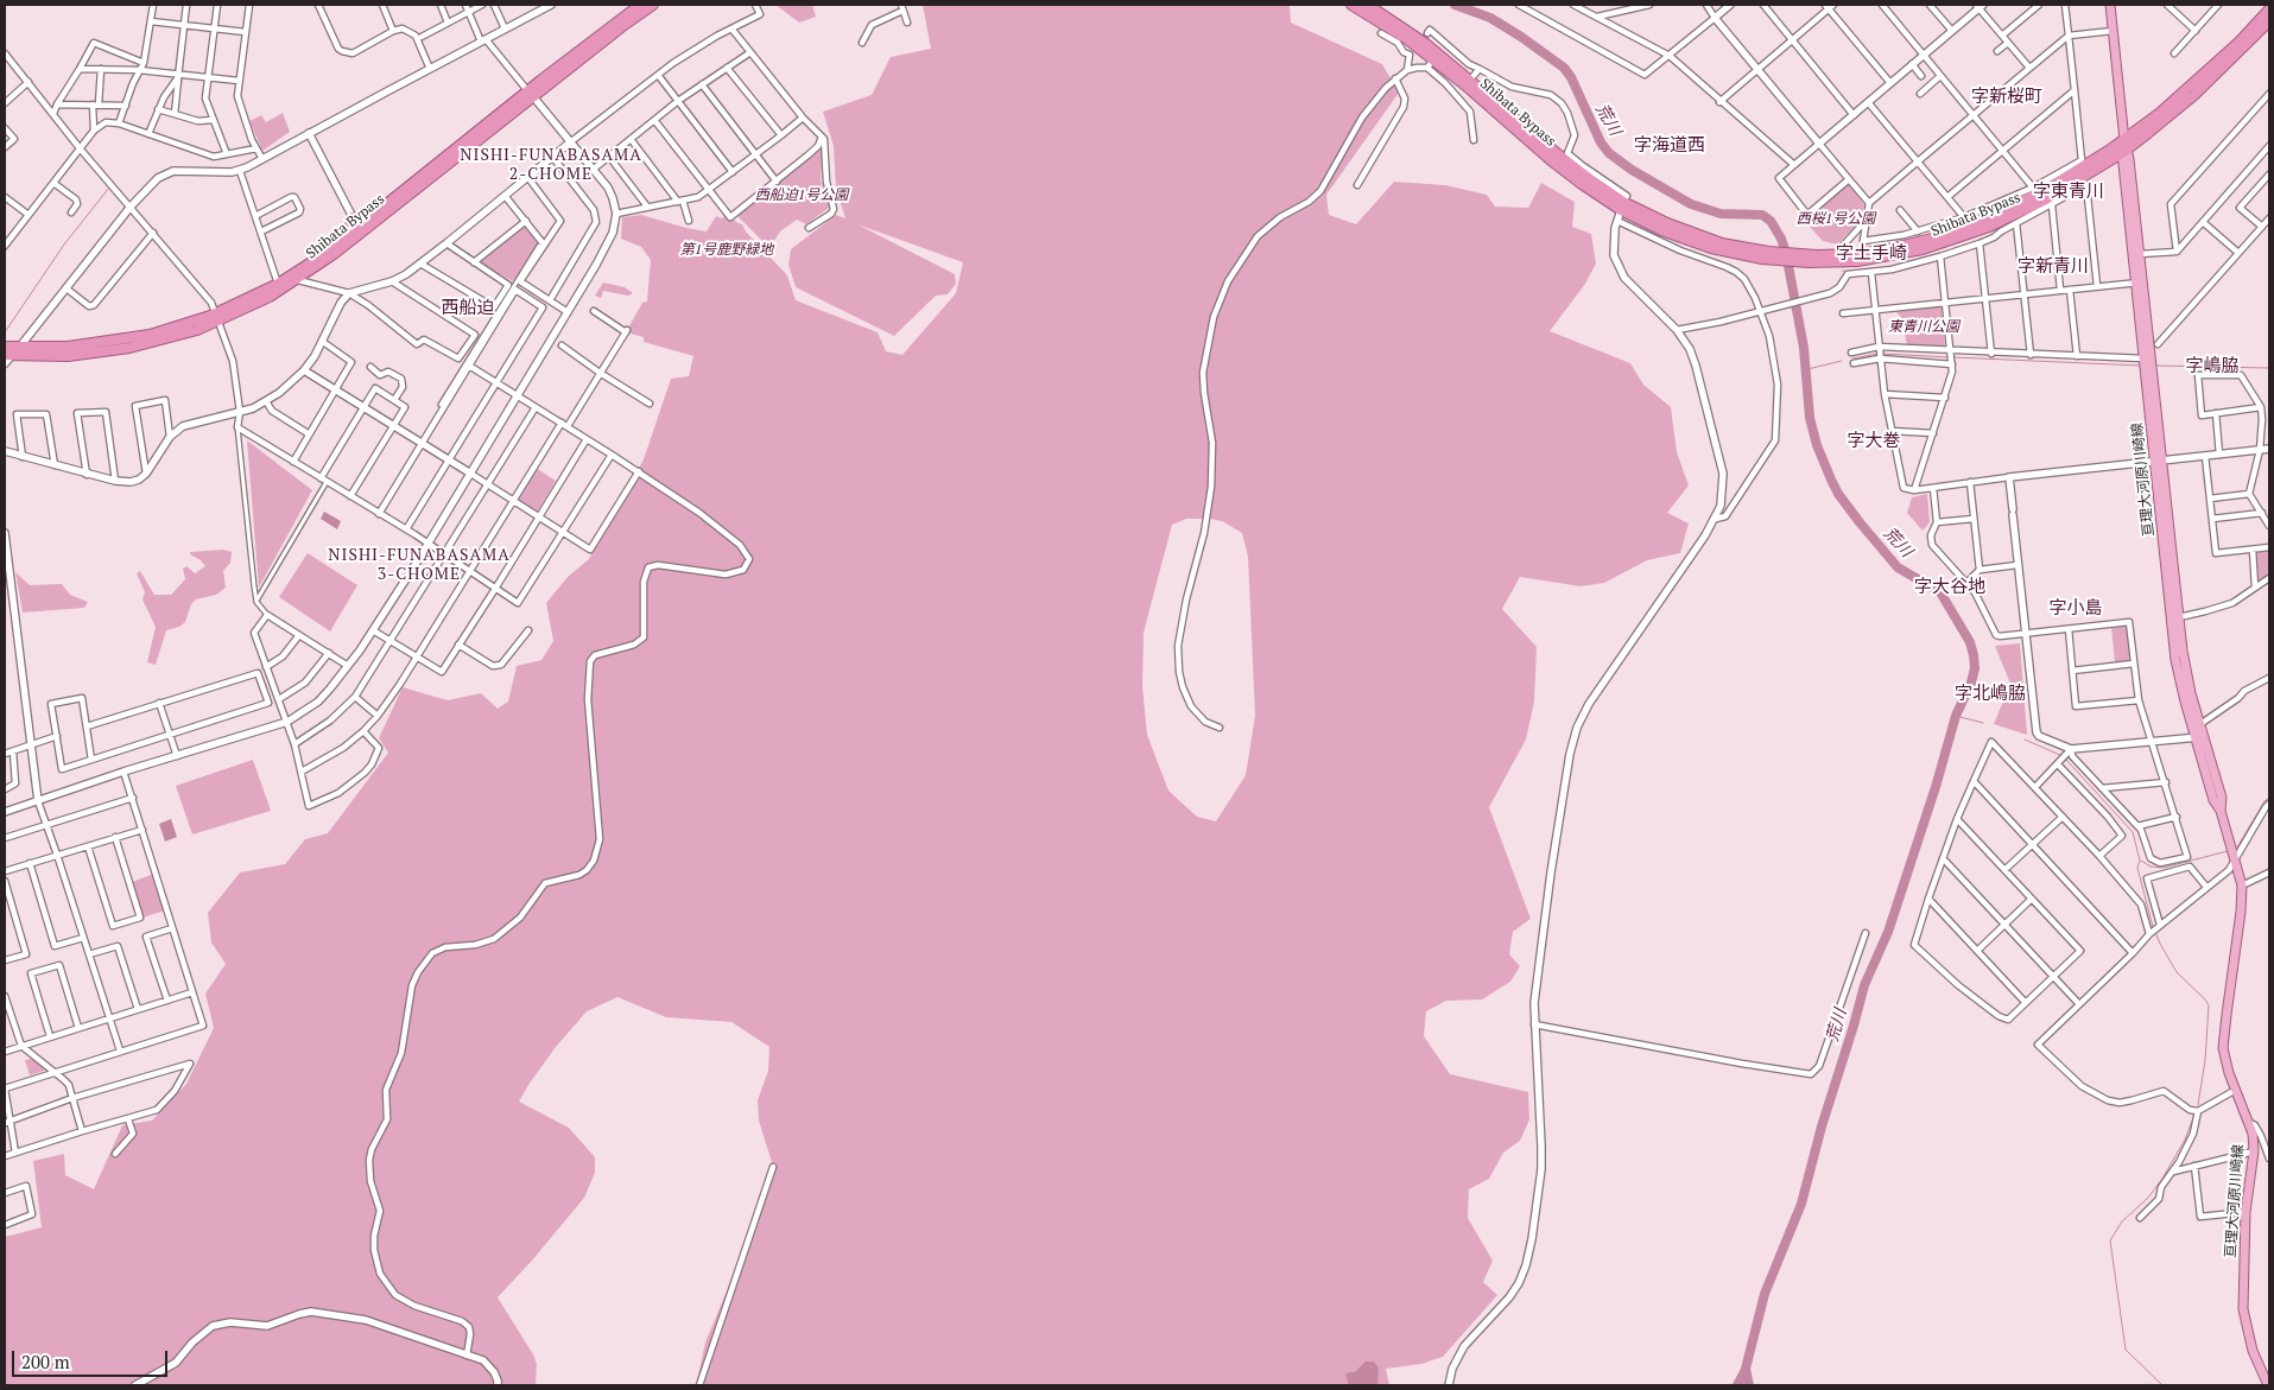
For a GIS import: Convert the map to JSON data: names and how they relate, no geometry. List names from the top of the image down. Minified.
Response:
{"streets":{"highway":["Shibata Bypass"],"main road":["亘理大河原川崎線"]},"crossings":[["Shibata Bypass","亘理大河原川崎線"]],"districts":["字新桜町","字海道西","NISHI-FUNABASAMA 2-CHOME","字東青川","字土手崎","字新青川","西船迫","字嶋脇","字大巻","NISHI-FUNABASAMA 3-CHOME","字大谷地","字小島","字北嶋脇"],"water":["荒川"],"parks":["西船迫1号公園","西桜1号公園","第1号鹿野緑地","東青川公園"],"scale_bar":"200 m"}
